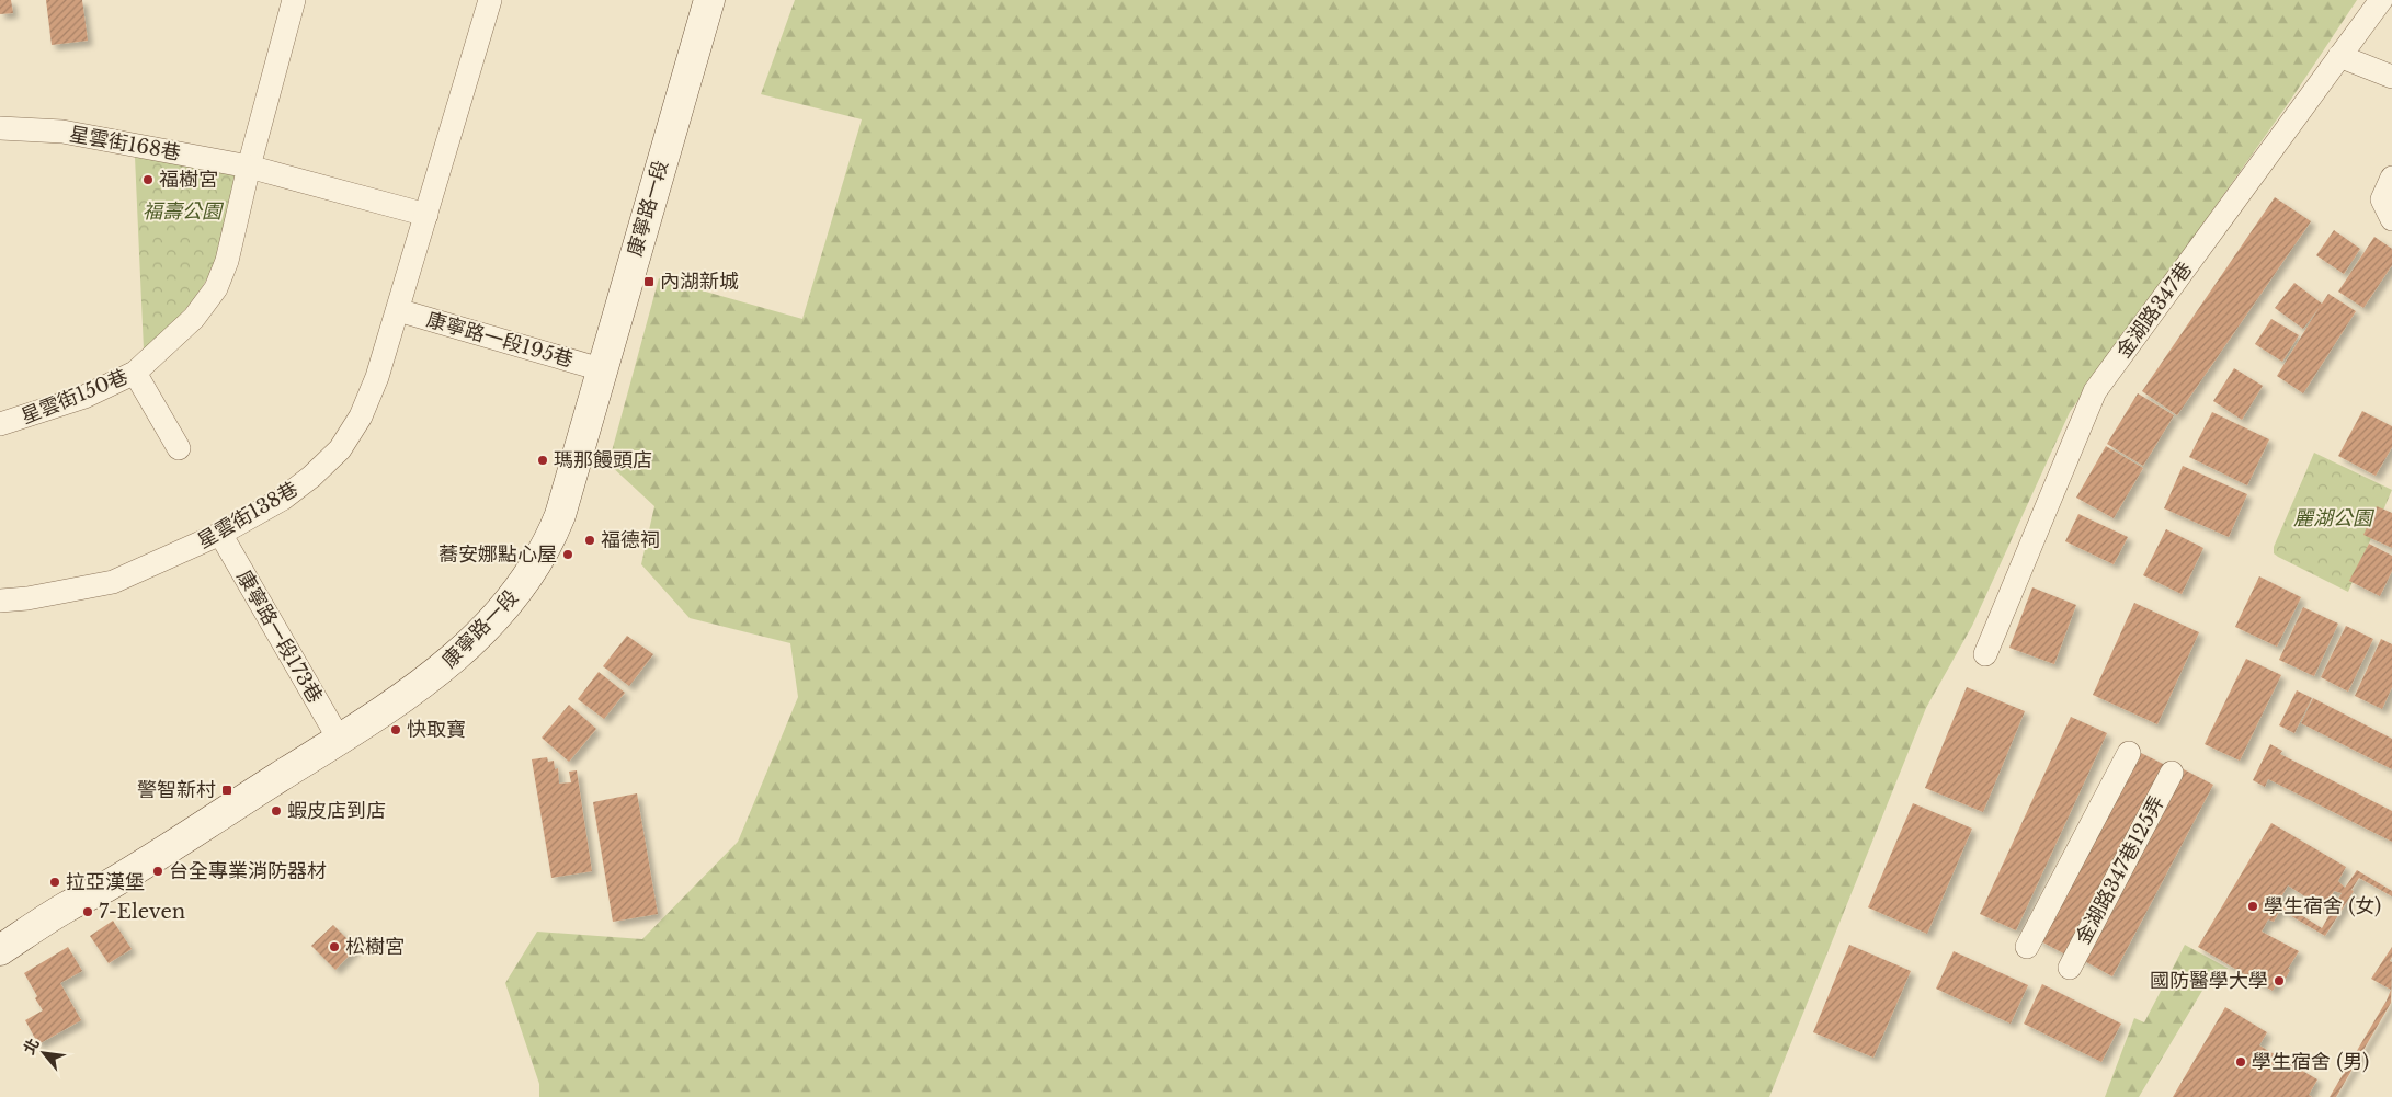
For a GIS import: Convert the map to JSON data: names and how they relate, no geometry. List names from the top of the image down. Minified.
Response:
{"streets":{"street":["星雲街168巷","康寧路一段","金湖路347巷","康寧路一段195巷","星雲街150巷","星雲街138巷","康寧路一段173巷","金湖路347巷125弄"]},"crossings":[["星雲街168巷","星雲街150巷"],["康寧路一段","康寧路一段195巷"],["康寧路一段","康寧路一段173巷"],["康寧路一段195巷","星雲街138巷"],["星雲街138巷","康寧路一段173巷"]],"parks":["福壽公園","麗湖公園"],"places":{"other":["福樹宮","瑪那饅頭店","福德祠","蕎安娜點心屋","快取寶","蝦皮店到店","台全專業消防器材","拉亞漢堡","學生宿舍 (女)","7-Eleven","松樹宮","國防醫學大學","學生宿舍 (男)"],"transit":["內湖新城","警智新村"]},"north":"top left"}
